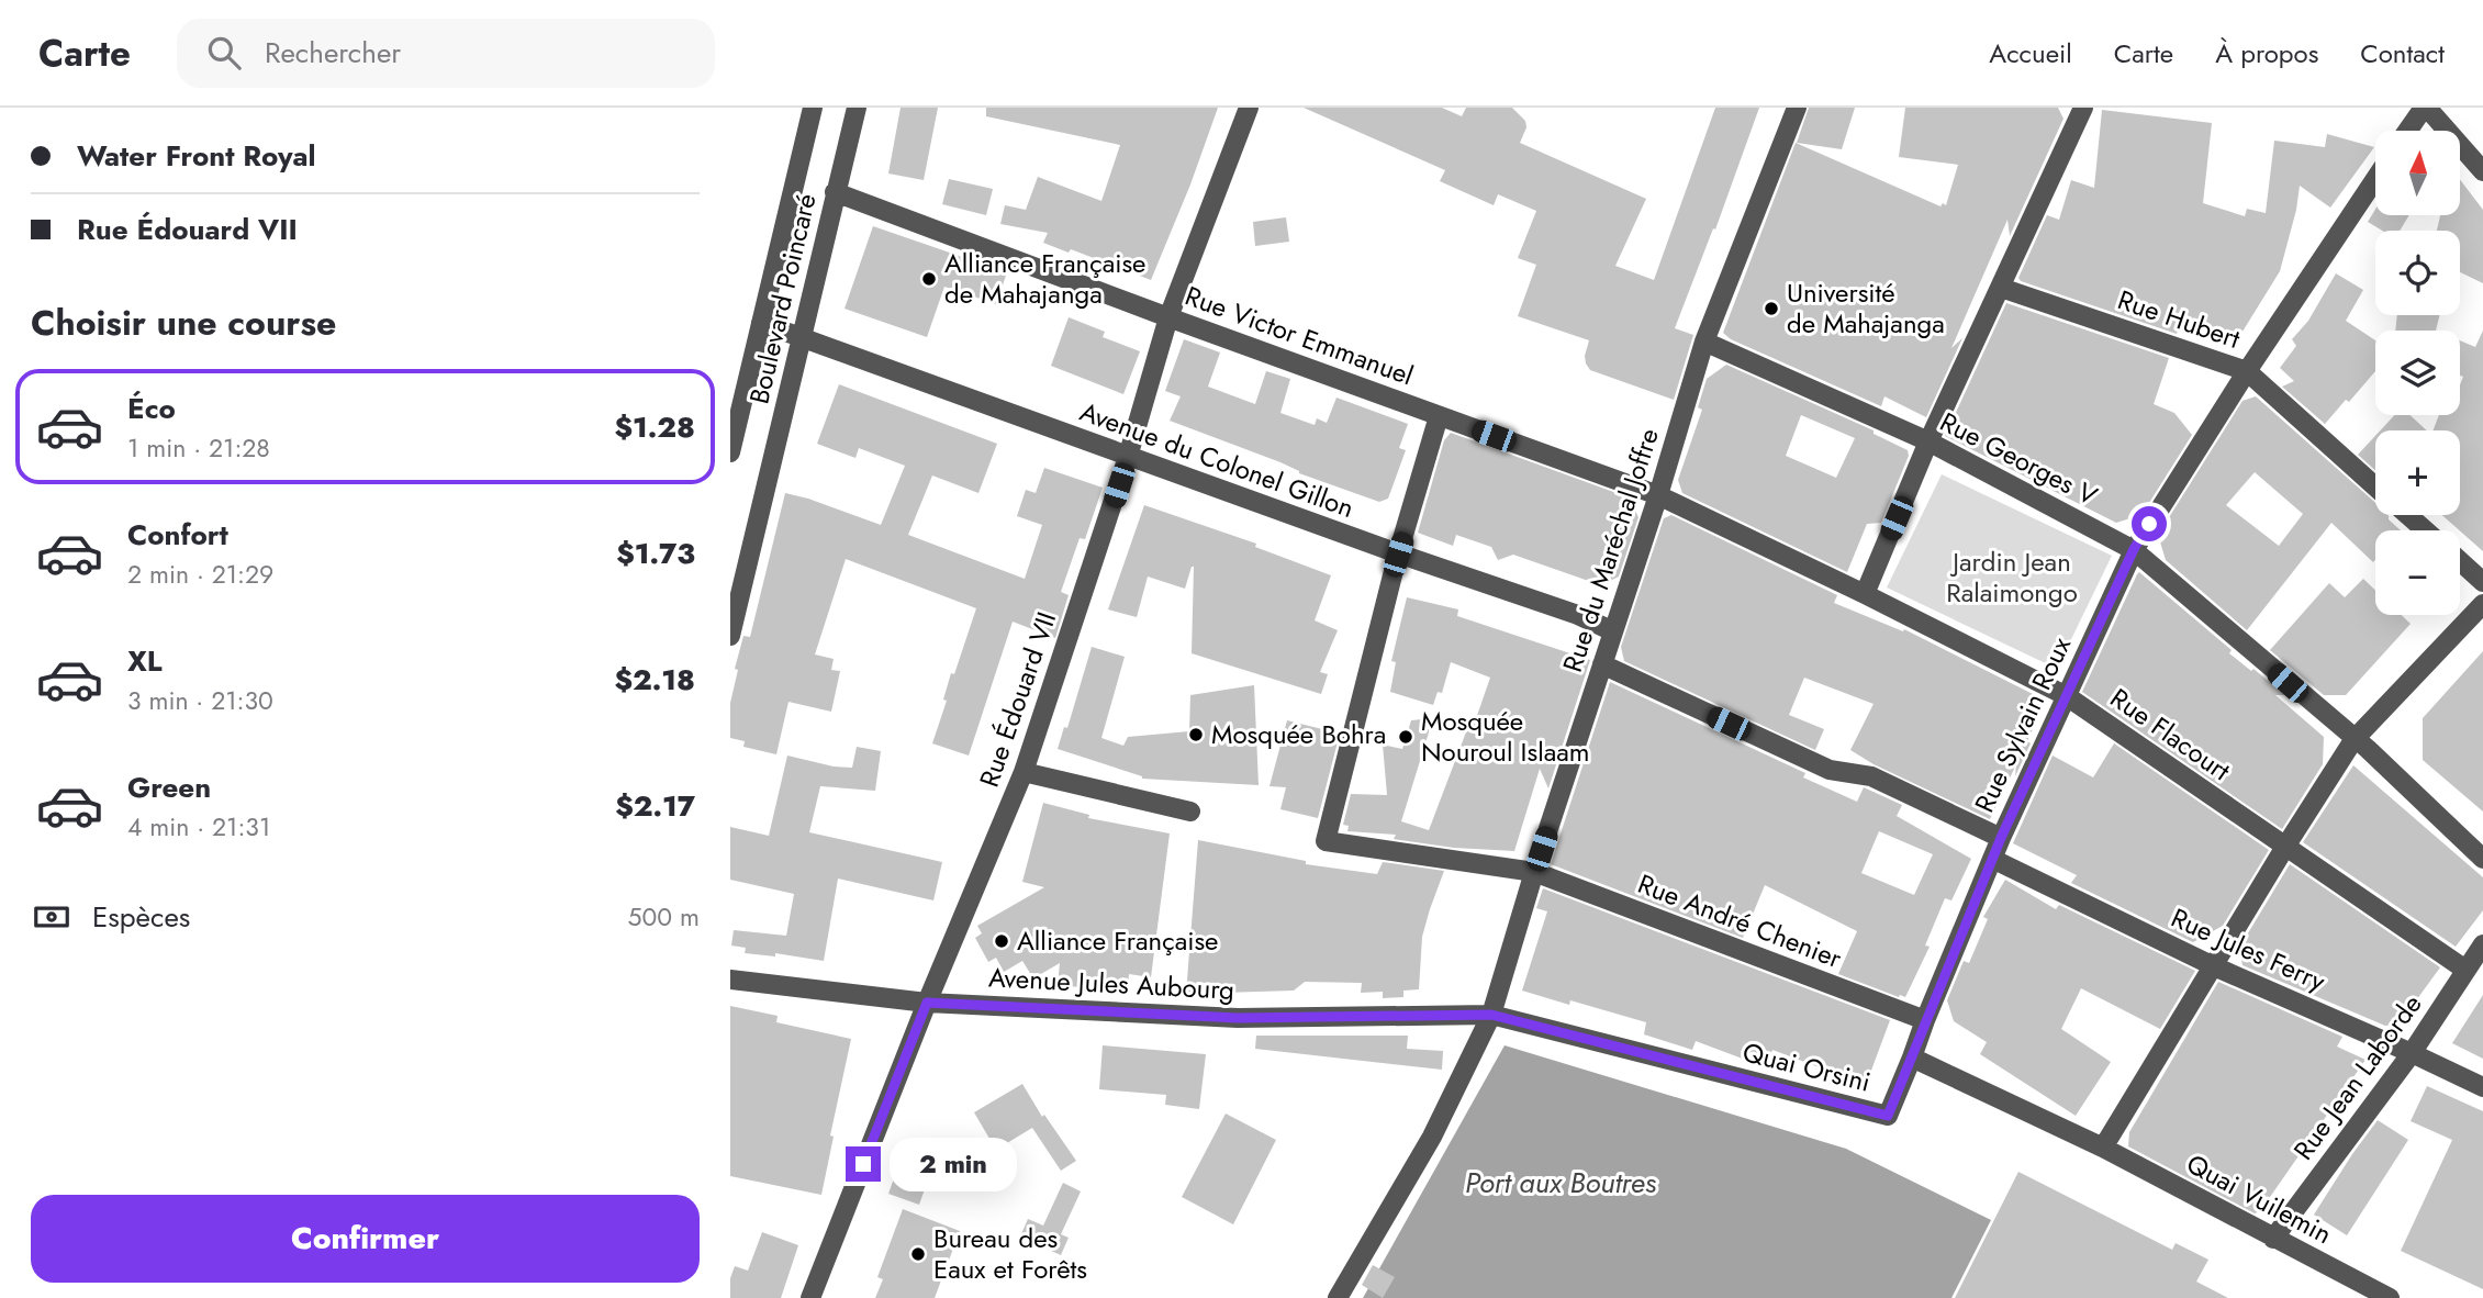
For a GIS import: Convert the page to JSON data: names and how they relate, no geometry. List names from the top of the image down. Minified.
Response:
{"streets":{"street":["Boulevard Poincaré","Rue Hubert","Rue Victor Emmanuel","Rue Georges V","Avenue du Colonel Gillon","Rue du Maréchal Joffre","Rue Édouard VII","Rue Sylvain Roux","Rue Flacourt","Rue André Chenier","Rue Jules Ferry","Avenue Jules Aubourg","Quai Orsini","Rue Jean Laborde","Quai Vuilemin"]},"crossings":[["Boulevard Poincaré","Rue Victor Emmanuel"],["Boulevard Poincaré","Avenue du Colonel Gillon"],["Rue Hubert","Rue Sylvain Roux"],["Rue Victor Emmanuel","Rue du Maréchal Joffre"],["Rue Victor Emmanuel","Rue Édouard VII"],["Rue Victor Emmanuel","Rue Flacourt"],["Rue Georges V","Rue du Maréchal Joffre"],["Rue Georges V","Rue Sylvain Roux"],["Avenue du Colonel Gillon","Rue du Maréchal Joffre"],["Avenue du Colonel Gillon","Rue Édouard VII"],["Avenue du Colonel Gillon","Rue André Chenier"],["Rue du Maréchal Joffre","Rue Flacourt"],["Rue du Maréchal Joffre","Rue André Chenier"],["Rue du Maréchal Joffre","Avenue Jules Aubourg"],["Rue du Maréchal Joffre","Quai Orsini"],["Rue Édouard VII","Avenue Jules Aubourg"],["Rue Sylvain Roux","Rue Flacourt"],["Rue Sylvain Roux","Rue André Chenier"],["Rue Sylvain Roux","Rue Jules Ferry"],["Rue Sylvain Roux","Quai Orsini"],["Rue Flacourt","Rue Jean Laborde"],["Rue Jules Ferry","Rue Jean Laborde"],["Avenue Jules Aubourg","Quai Orsini"],["Quai Orsini","Quai Vuilemin"],["Rue Jean Laborde","Quai Vuilemin"]],"water":["Port aux Boutres"],"parks":["Jardin Jean Ralaimongo"],"places":["Alliance Française de Mahajanga","Université de Mahajanga","Mosquée Bohra","Mosquée Nouroul Islaam","Alliance Française","Bureau des Eaux et Forêts"],"north":"top","page":{"header":"Carte","search":"Rechercher","nav":["Accueil","Carte","À propos","Contact"],"banner":["Water Front Royal","Rue Édouard VII"],"map_buttons":["+","−"],"heading":"Choisir une course","list":[{"name":"Éco","note":"1 min · 21:28","value":"$1.28"},{"name":"Confort","note":"2 min · 21:29","value":"$1.73"},{"name":"XL","note":"3 min · 21:30","value":"$2.18"},{"name":"Green","note":"4 min · 21:31","value":"$2.17"}],"pay":["Espèces","500 m"],"bubble":"2 min","buttons":"Confirmer"}}
